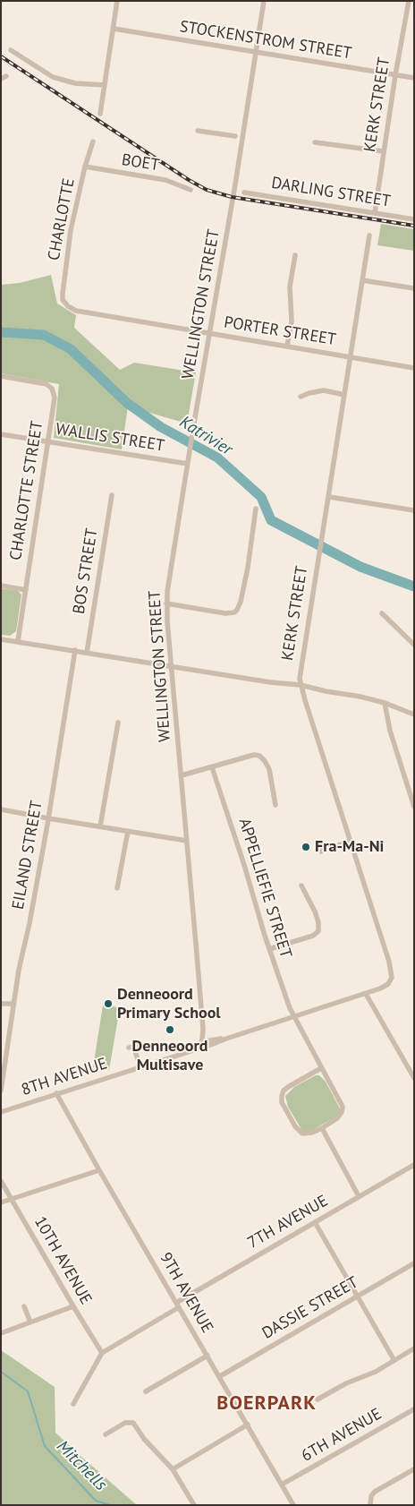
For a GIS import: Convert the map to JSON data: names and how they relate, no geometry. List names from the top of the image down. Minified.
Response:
{"streets":{"street":["STOCKENSTROM STREET","KERK STREET","BOET","DARLING STREET","CHARLOTTE","WELLINGTON STREET","PORTER STREET","WALLIS STREET","CHARLOTTE STREET","BOS STREET","EILAND STREET","APPELLIEFIE STREET","8TH AVENUE","7TH AVENUE","10TH AVENUE","9TH AVENUE","DASSIE STREET","6TH AVENUE"]},"crossings":[["STOCKENSTROM STREET","KERK STREET"],["STOCKENSTROM STREET","WELLINGTON STREET"],["KERK STREET","DARLING STREET"],["KERK STREET","PORTER STREET"],["KERK STREET","8TH AVENUE"],["BOET","CHARLOTTE"],["CHARLOTTE","PORTER STREET"],["WELLINGTON STREET","PORTER STREET"],["WELLINGTON STREET","WALLIS STREET"],["WELLINGTON STREET","8TH AVENUE"],["WALLIS STREET","CHARLOTTE STREET"],["APPELLIEFIE STREET","8TH AVENUE"],["8TH AVENUE","9TH AVENUE"],["7TH AVENUE","10TH AVENUE"],["7TH AVENUE","9TH AVENUE"],["9TH AVENUE","DASSIE STREET"],["9TH AVENUE","6TH AVENUE"]],"districts":["BOERPARK"],"water":["Katrivier","Mitchells"],"places":["Fra-Ma-Ni","Denneoord Primary School","Denneoord Multisave"]}
